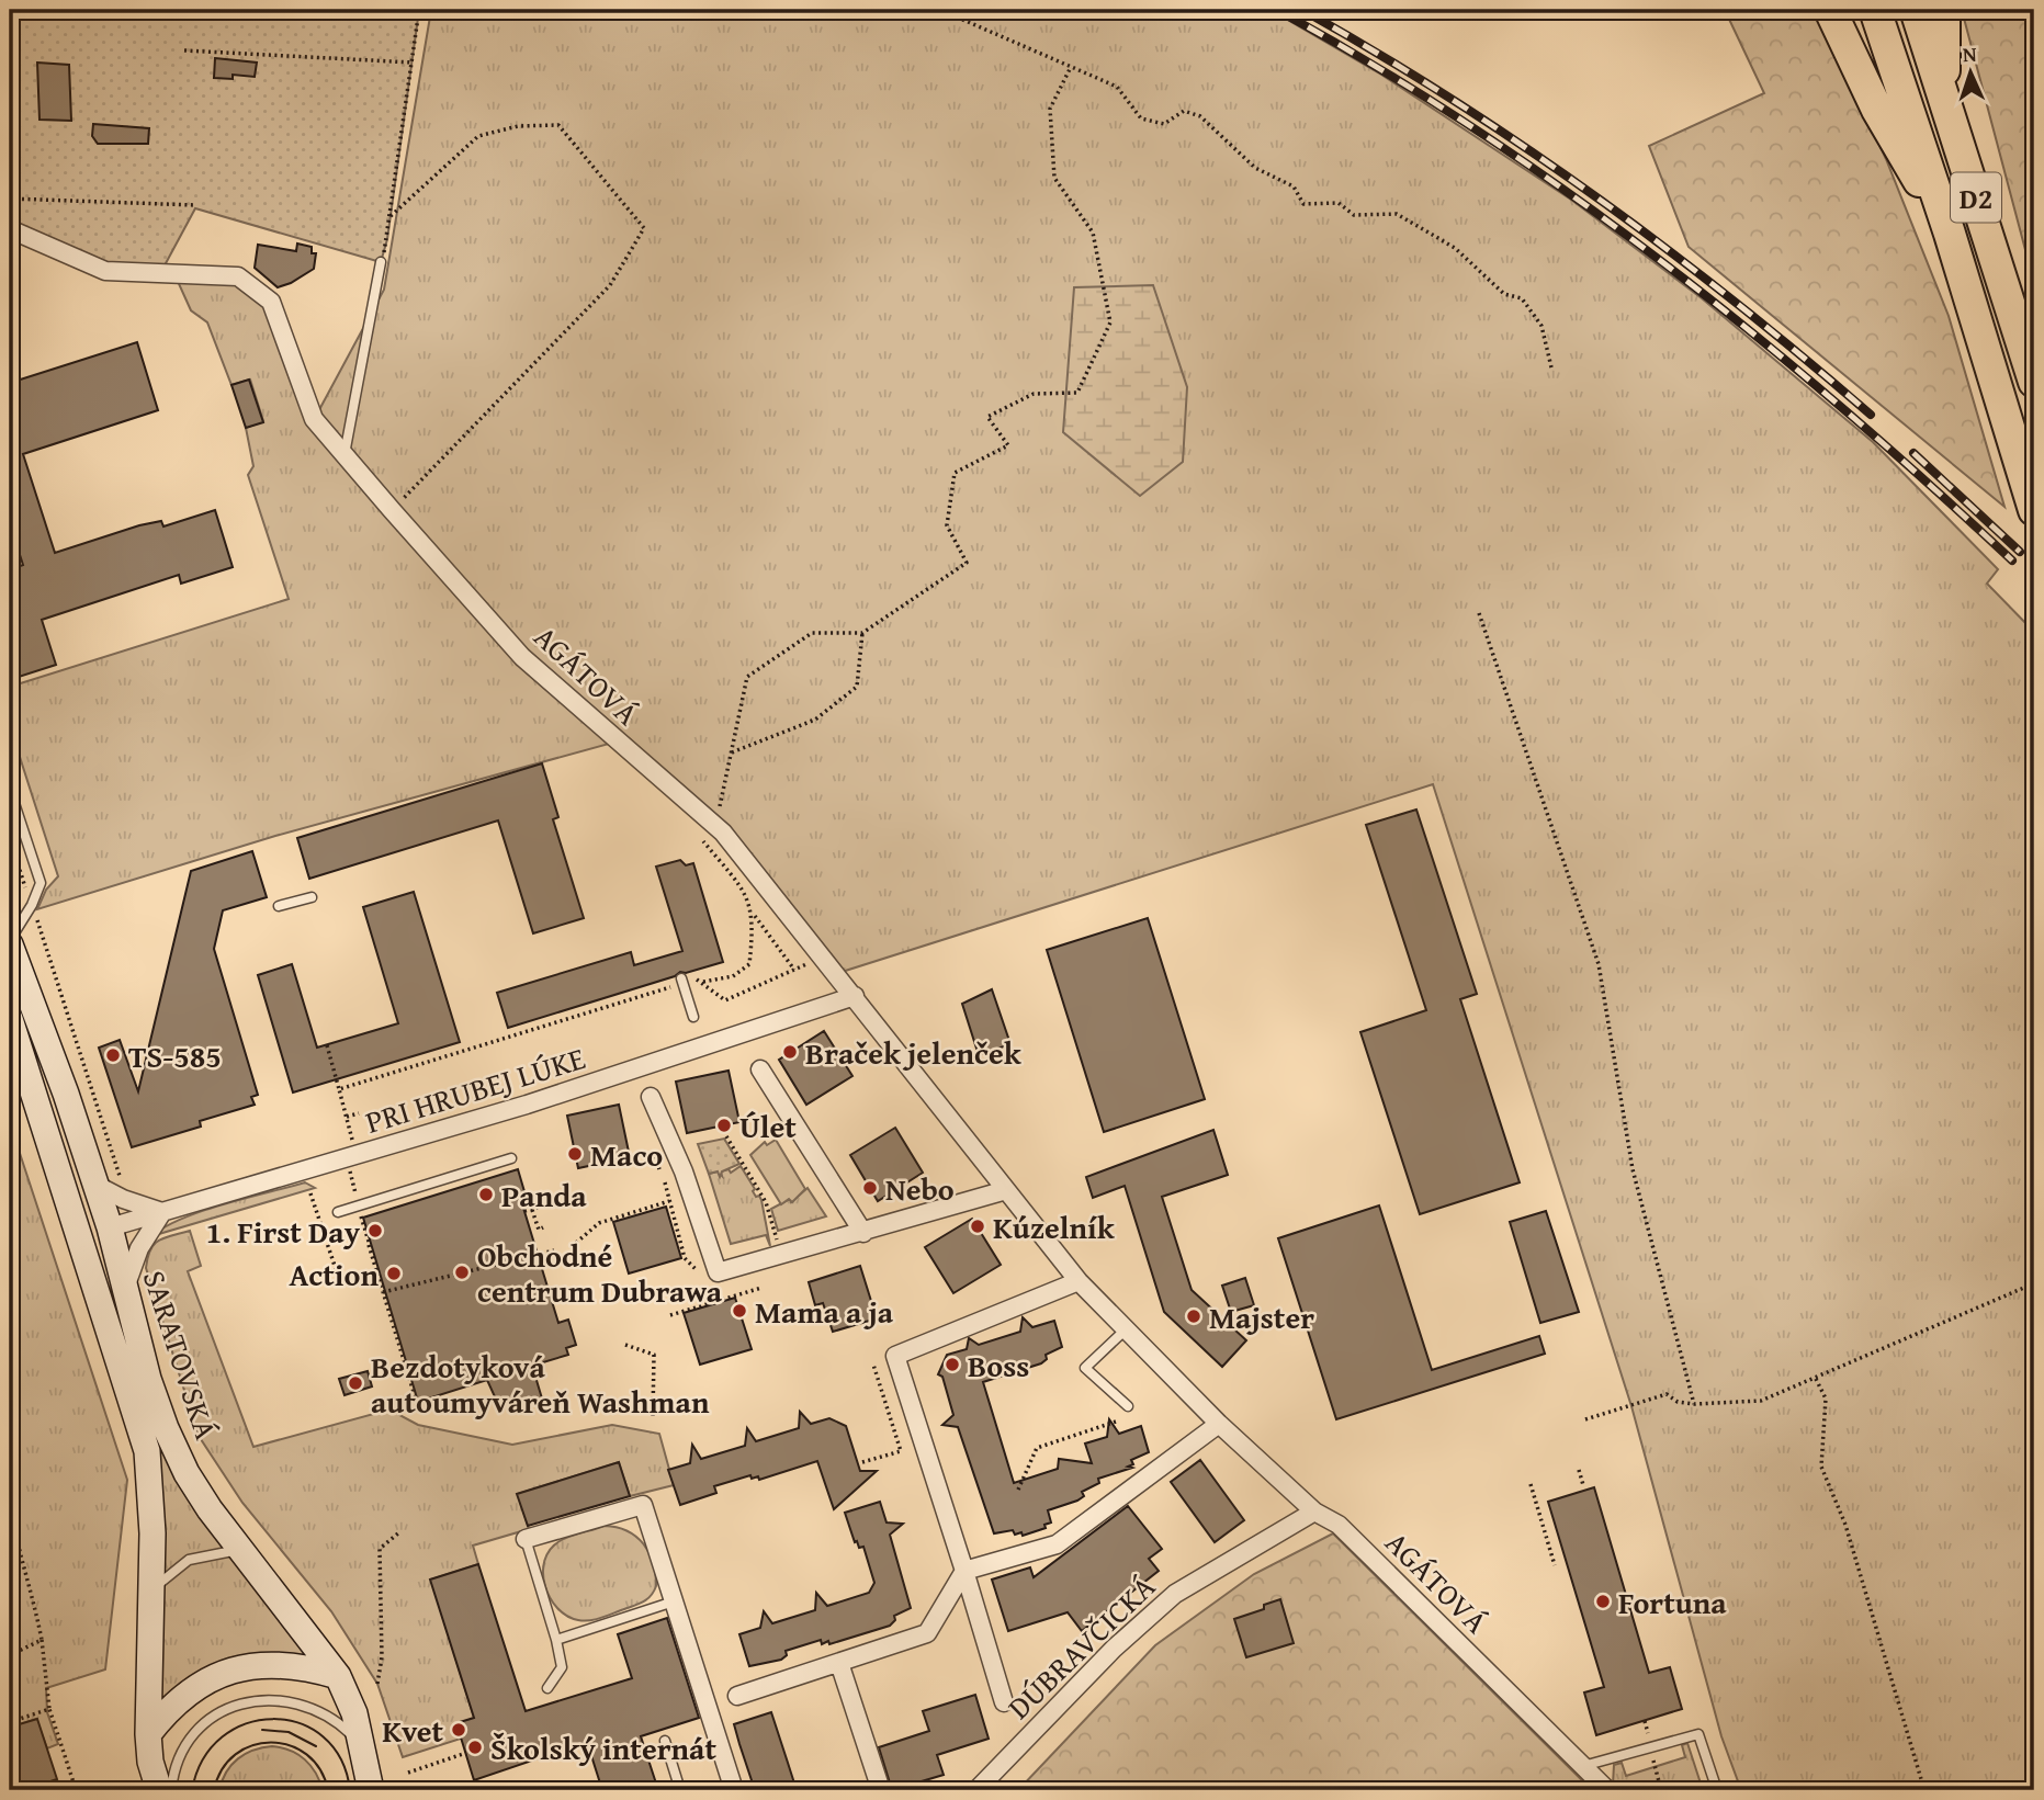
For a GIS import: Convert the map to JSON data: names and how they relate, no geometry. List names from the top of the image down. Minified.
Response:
{"streets":{"highway":["D2"],"main road":["SARATOVSKÁ"],"street":["AGÁTOVÁ","PRI HRUBEJ LÚKE","DÚBRAVČICKÁ"]},"crossings":[["AGÁTOVÁ","PRI HRUBEJ LÚKE"],["AGÁTOVÁ","DÚBRAVČICKÁ"],["PRI HRUBEJ LÚKE","SARATOVSKÁ"]],"places":["Braček jelenček","TS-585","Úlet","Maco","Nebo","Panda","Kúzelník","1. First Day","Obchodné centrum Dubrawa","Action","Mama a ja","Majster","Boss","Bezdotyková autoumyváreň Washman","Fortuna","Kvet","Školský internát"],"north":"top"}
